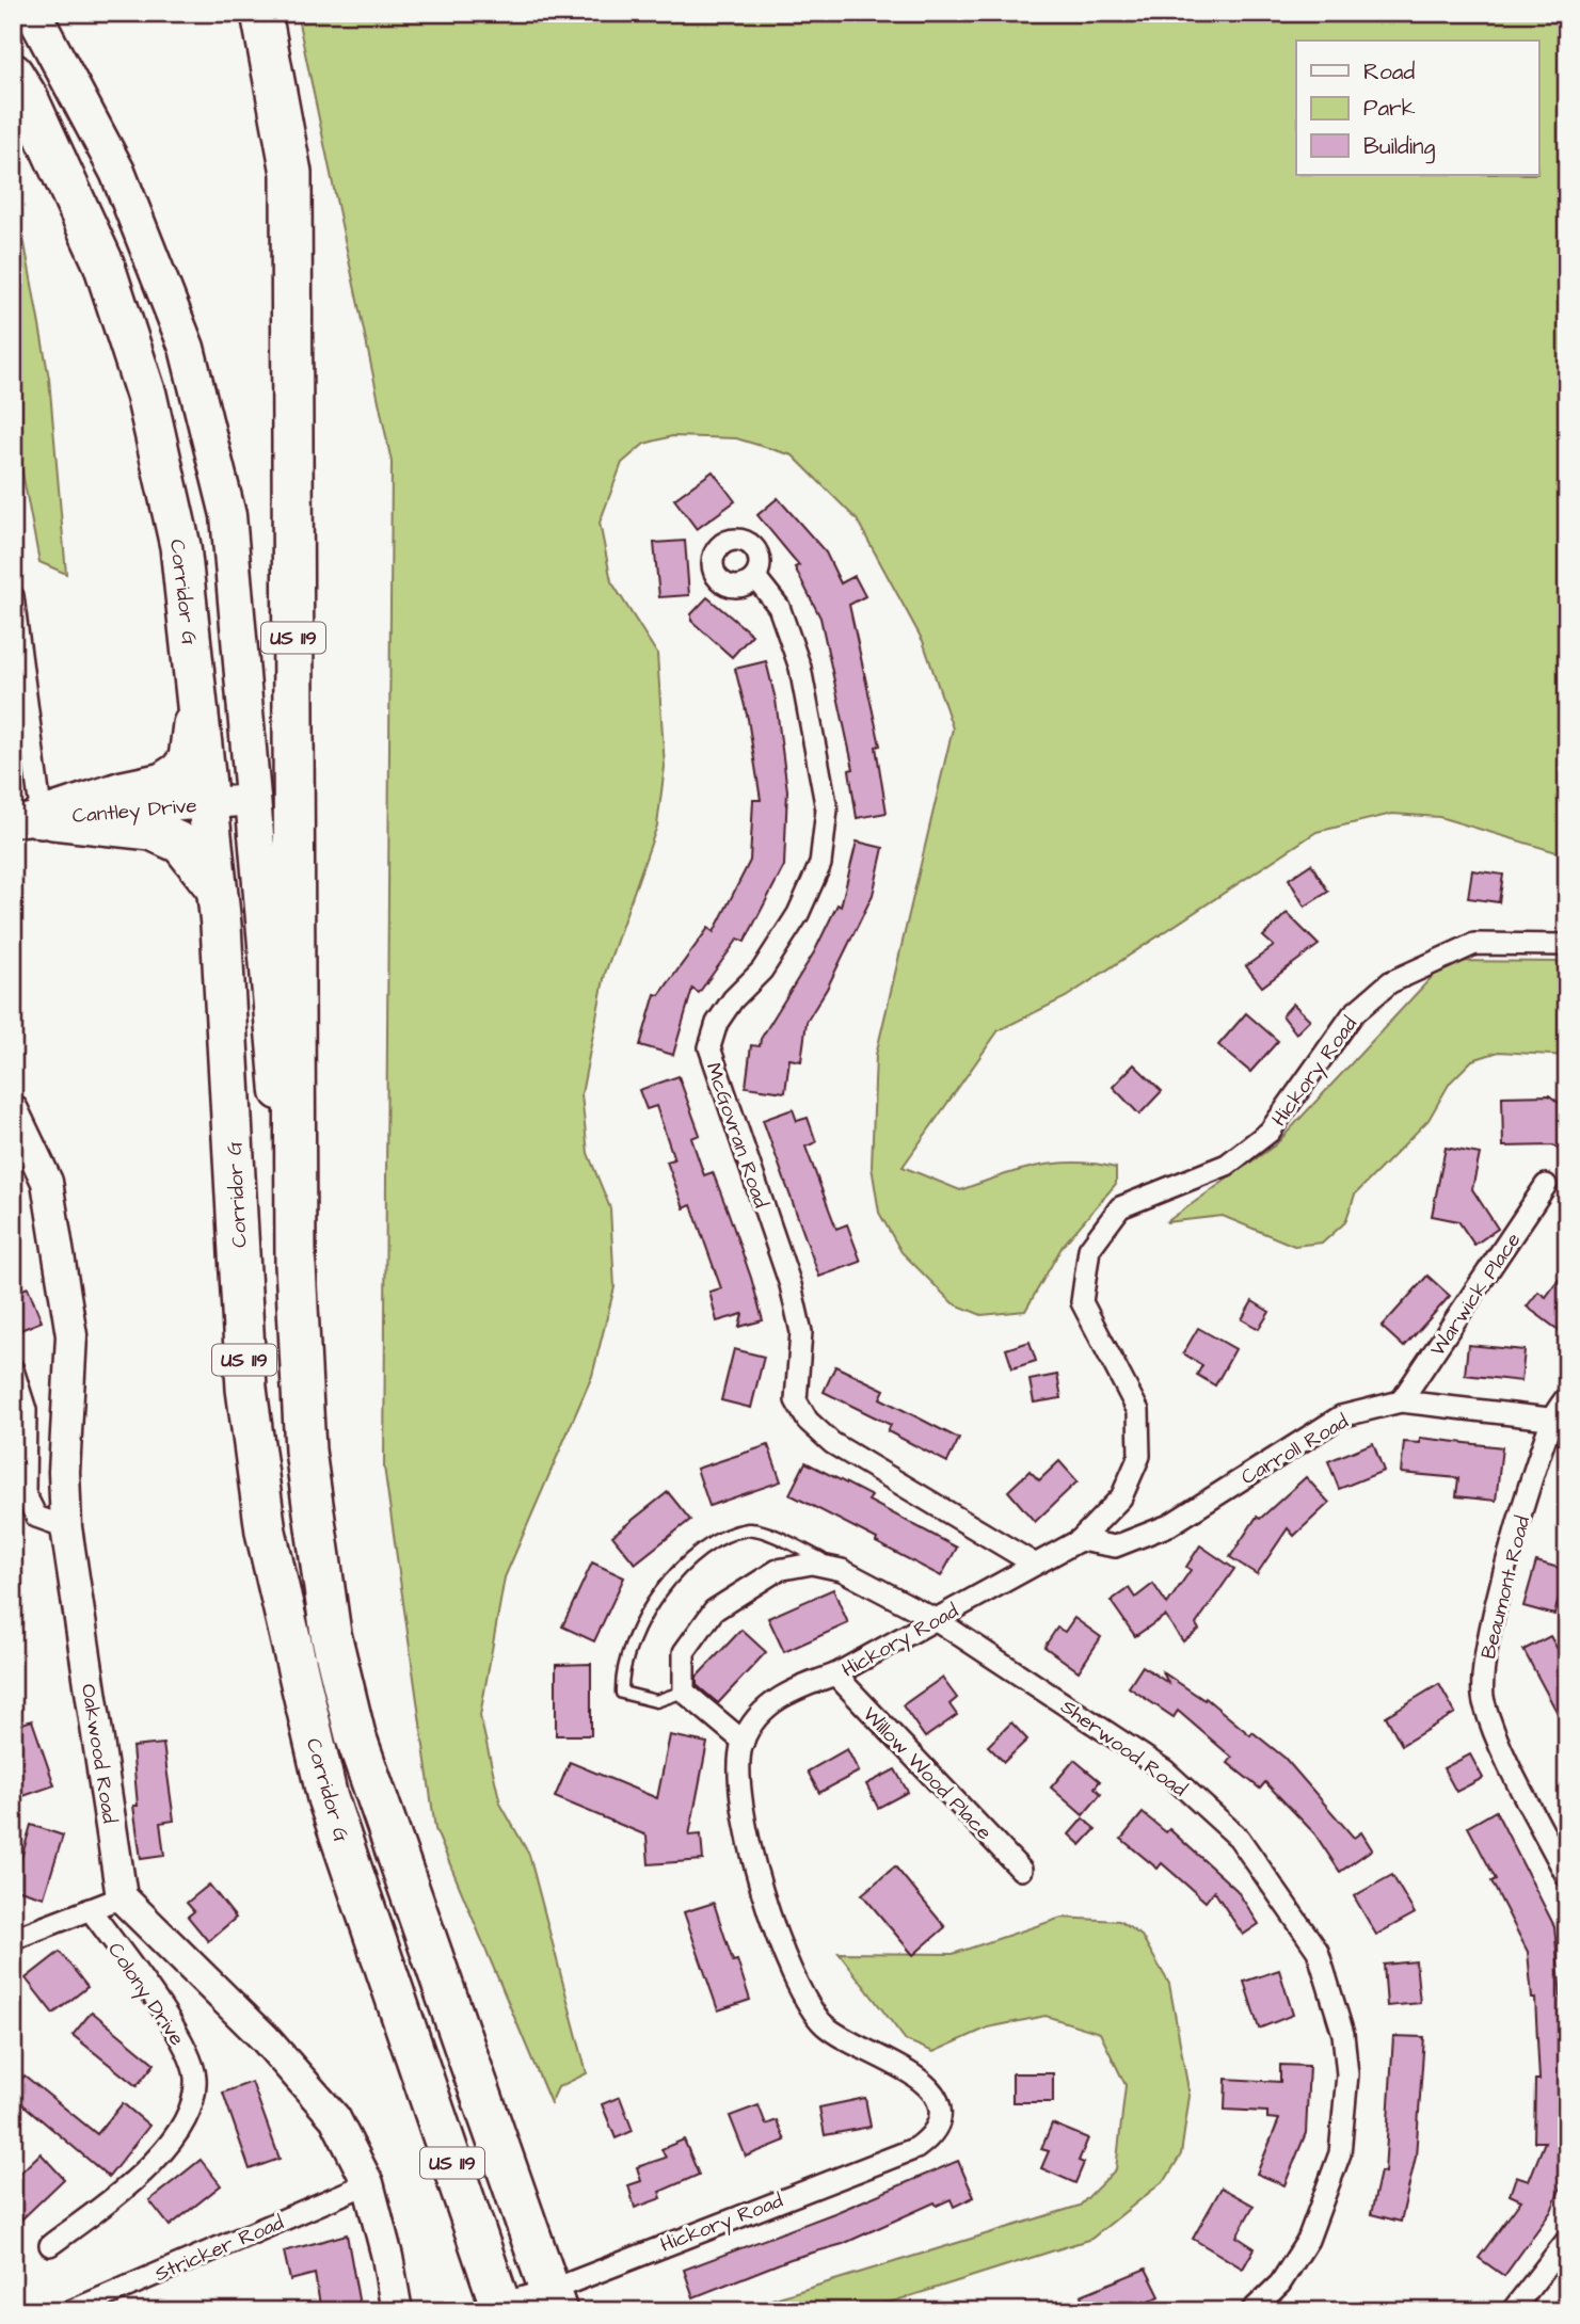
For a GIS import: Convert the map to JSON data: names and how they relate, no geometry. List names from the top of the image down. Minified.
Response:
{"streets":{"highway":["Corridor G","US 119"],"street":["Cantley Drive","Hickory Road","McGovran Road","Warwick Place","Carroll Road","Beaumont Road","Sherwood Road","Oakwood Road","Willow Wood Place","Colony Drive","Stricker Road"]},"crossings":[["Corridor G","US 119"],["Corridor G","Cantley Drive"],["Corridor G","Hickory Road"],["Hickory Road","McGovran Road"],["Hickory Road","Carroll Road"],["Hickory Road","Sherwood Road"],["Hickory Road","Willow Wood Place"],["Warwick Place","Carroll Road"],["Carroll Road","Beaumont Road"]],"legend":["Road","Park","Building"]}
